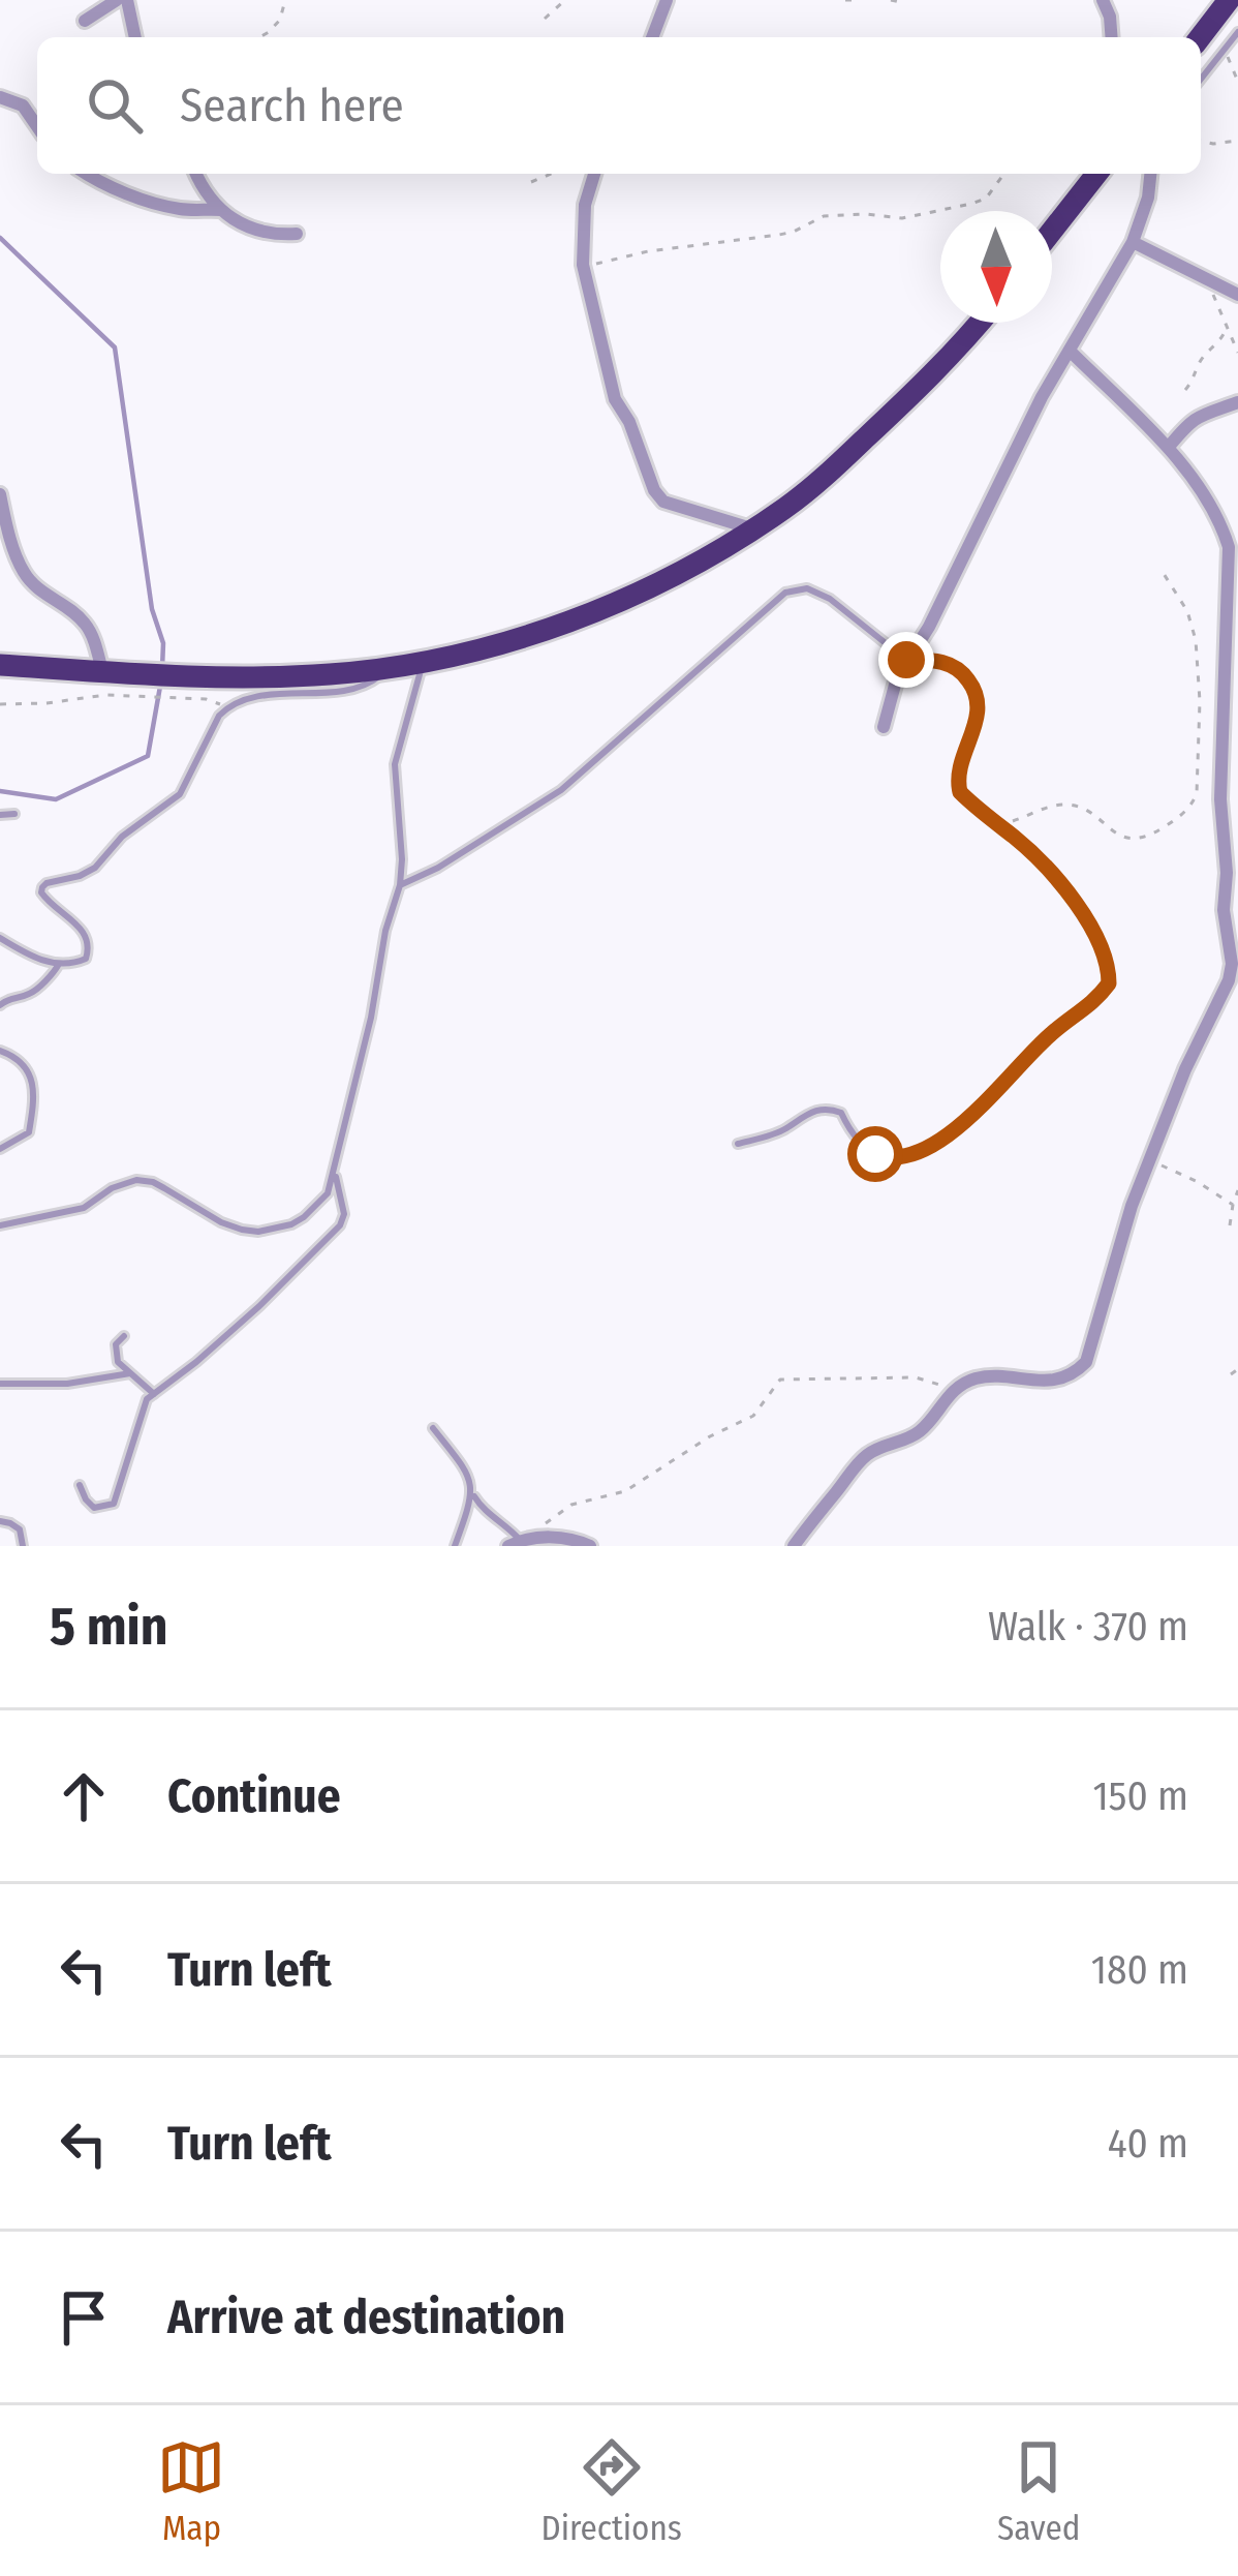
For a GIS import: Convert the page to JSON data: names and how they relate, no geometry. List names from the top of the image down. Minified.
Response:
{"north":"bottom","page":{"search":"Search here","heading":["5 min","Walk · 370 m"],"list":[["Continue","150 m"],["Turn left","180 m"],["Turn left","40 m"],"Arrive at destination"],"nav":["Map","Directions","Saved"]}}
